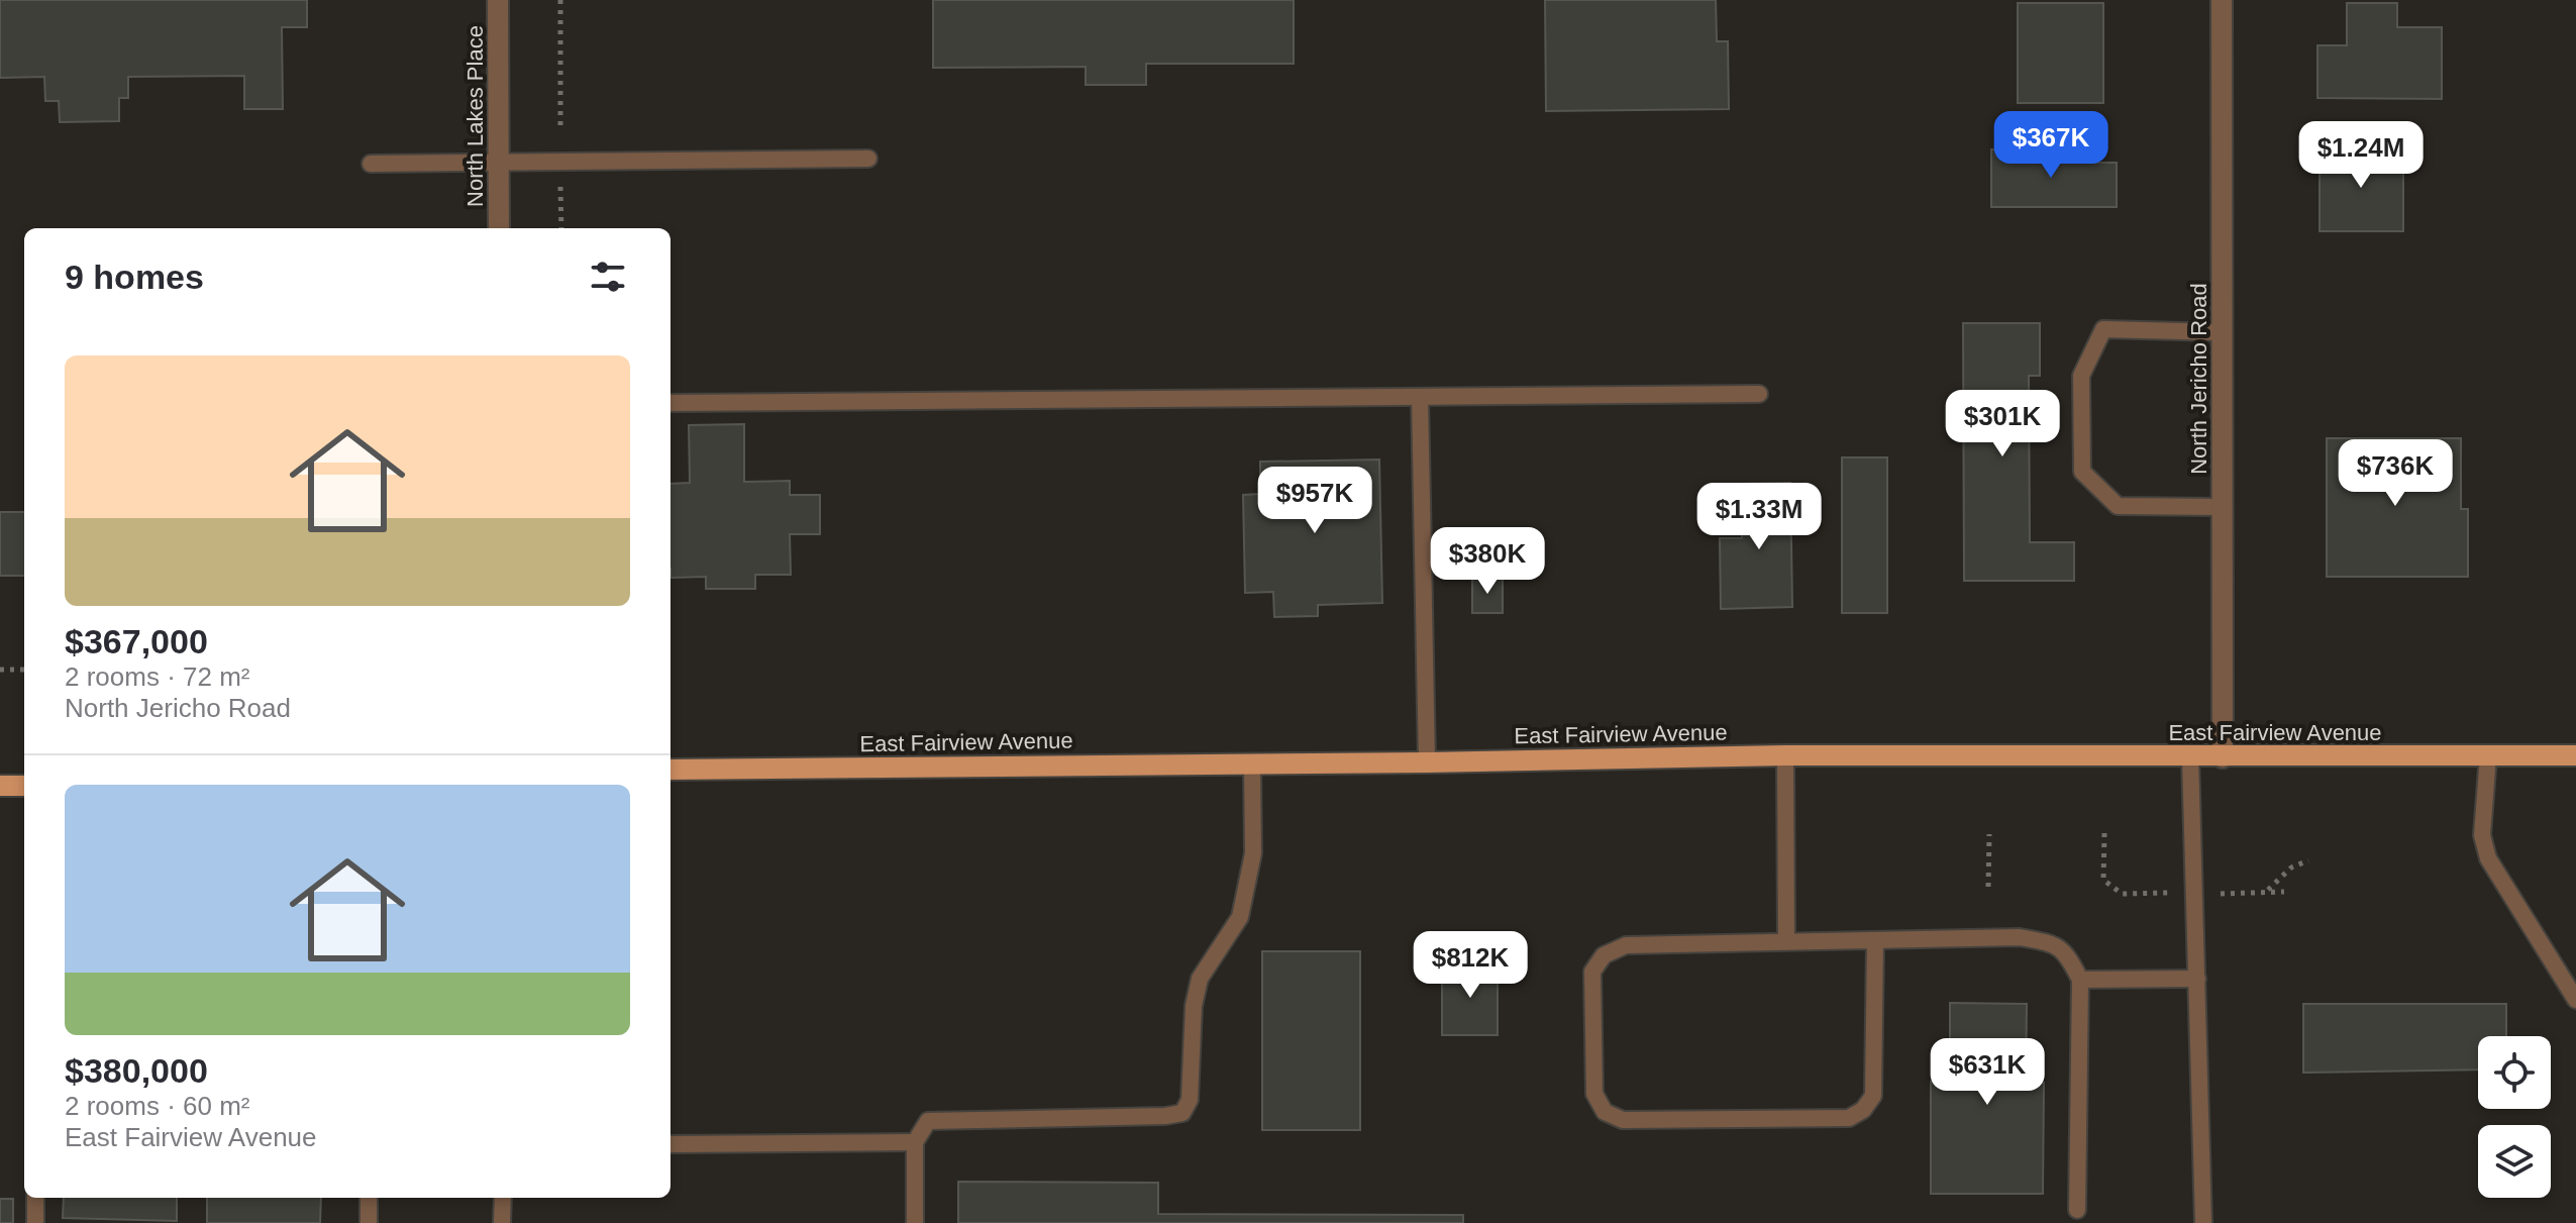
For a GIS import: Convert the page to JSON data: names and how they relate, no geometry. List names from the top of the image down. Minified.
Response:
{"streets":{"main road":["East Fairview Avenue"],"street":["North Lakes Place","North Jericho Road"]},"crossings":[["North Jericho Road","East Fairview Avenue"]],"page":{"price":["$367K","$1.24M","$301K","$736K","$957K","$1.33M","$380K","$812K","$631K"],"heading":"9 homes","list":[{"name":"$367,000","note":"2 rooms · 72 m² · North Jericho Road"},{"name":"$380,000","note":"2 rooms · 60 m² · East Fairview Avenue"}]}}
